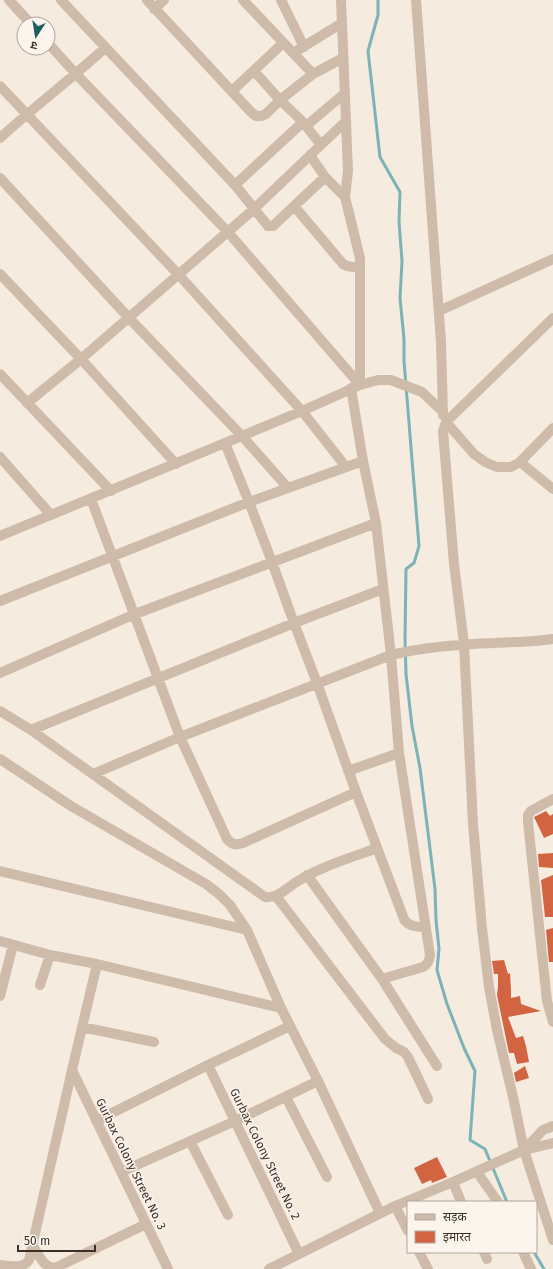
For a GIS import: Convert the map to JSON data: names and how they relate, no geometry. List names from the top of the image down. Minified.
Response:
{"streets":{"street":["Gurbax Colony Street No. 2","Gurbax Colony Street No. 3"]},"legend":["सड़क","इमारत"],"scale_bar":"50 m","north":"bottom"}
